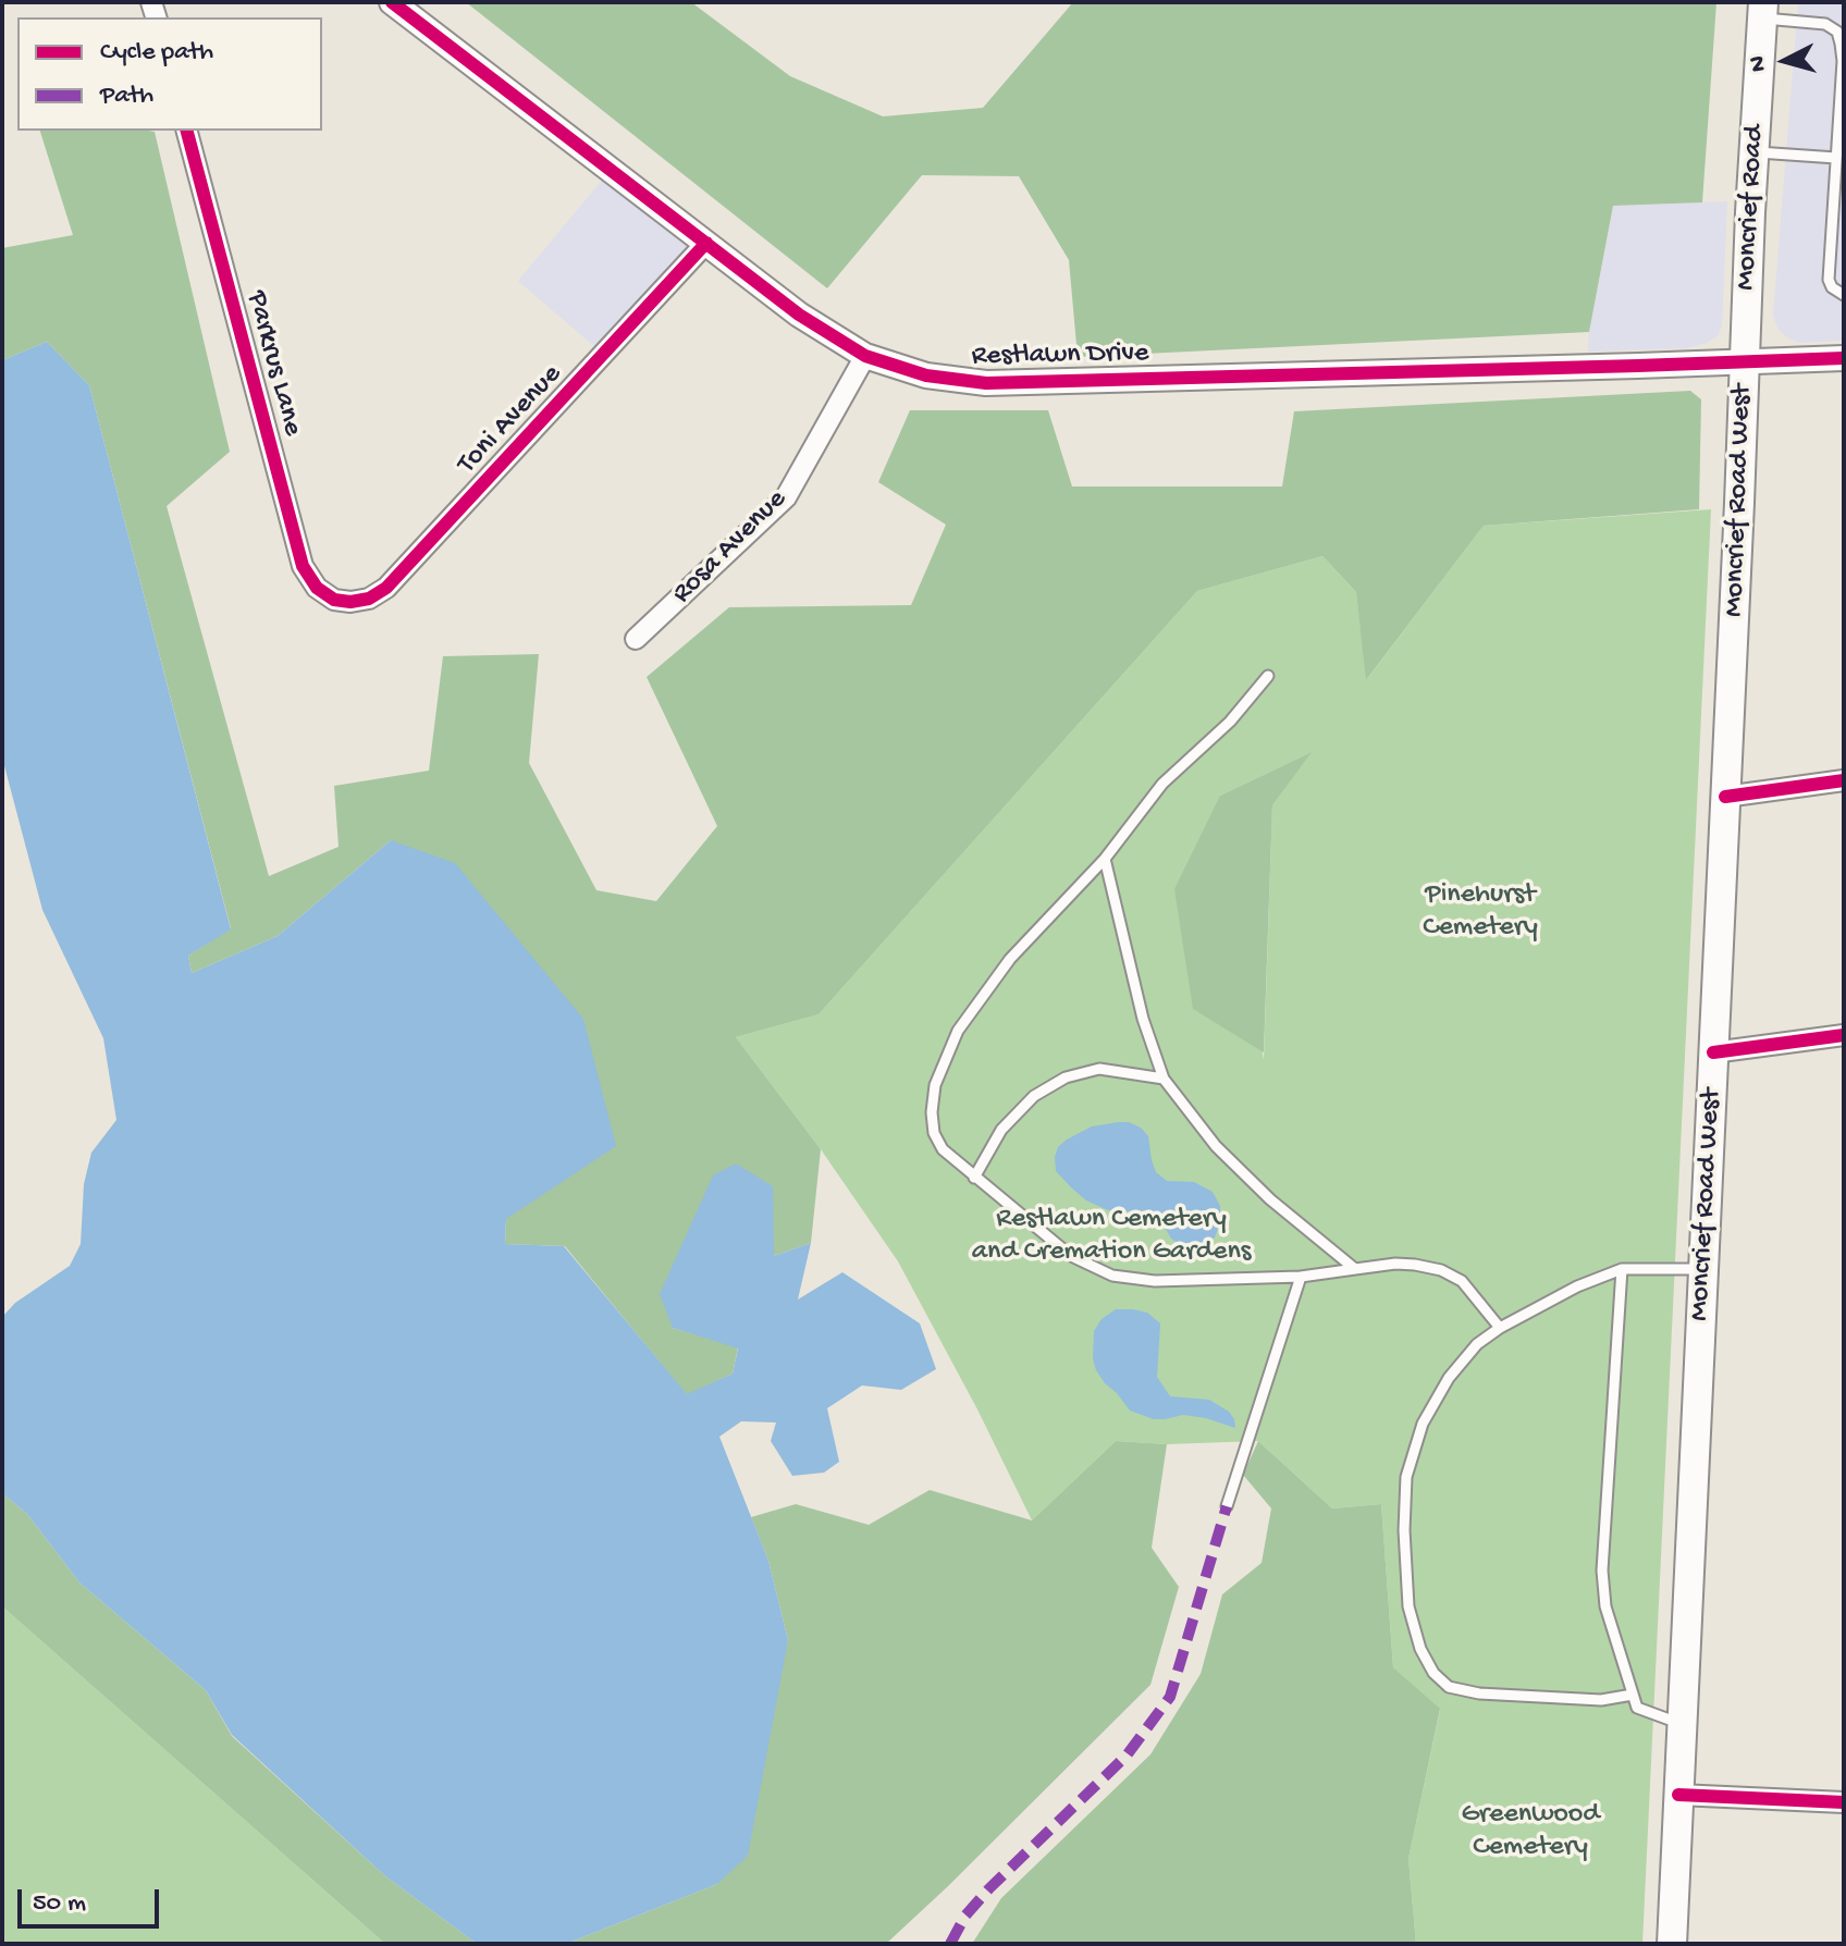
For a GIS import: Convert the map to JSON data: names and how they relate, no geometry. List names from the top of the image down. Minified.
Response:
{"streets":{"main road":["Moncrief Road","Moncrief Road West"],"street":["Restlawn Drive","Parkrus Lane","Toni Avenue","Rosa Avenue"]},"crossings":[["Moncrief Road","Restlawn Drive"],["Moncrief Road","Moncrief Road West"],["Restlawn Drive","Toni Avenue"],["Restlawn Drive","Moncrief Road West"],["Restlawn Drive","Rosa Avenue"],["Parkrus Lane","Toni Avenue"]],"parks":["Pinehurst Cemetery","Restlawn Cemetery and Cremation Gardens","Greenwood Cemetery"],"legend":["Cycle path","Path"],"scale_bar":"50 m","north":"left"}
